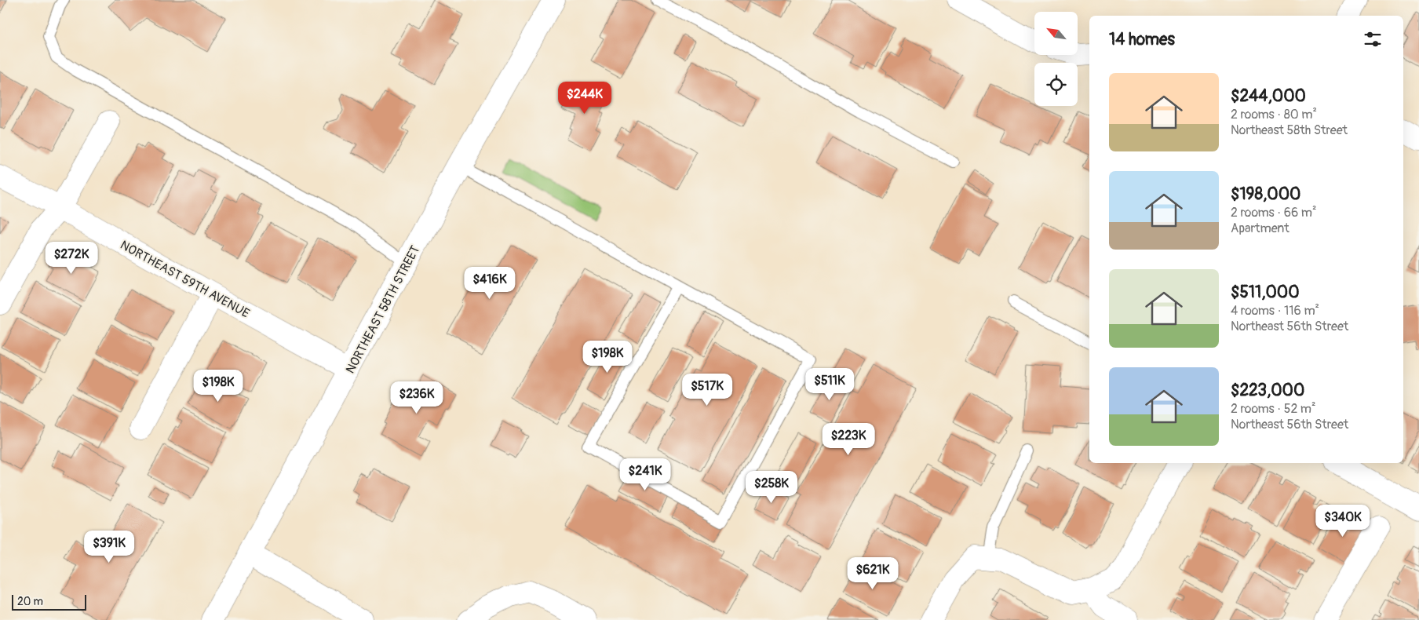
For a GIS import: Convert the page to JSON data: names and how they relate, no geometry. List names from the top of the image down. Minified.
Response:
{"streets":{"street":["NORTHEAST 59TH AVENUE","NORTHEAST 58TH STREET"]},"crossings":[["NORTHEAST 59TH AVENUE","NORTHEAST 58TH STREET"]],"scale_bar":"20 m","north":"top left","page":{"heading":"14 homes","list":[{"name":"$244,000","note":"2 rooms · 80 m² · Northeast 58th Street"},{"name":"$198,000","note":"2 rooms · 66 m² · Apartment"},{"name":"$511,000","note":"4 rooms · 116 m² · Northeast 56th Street"},{"name":"$223,000","note":"2 rooms · 52 m² · Northeast 56th Street"}],"price":["$244K","$272K","$416K","$198K","$511K","$198K","$517K","$236K","$223K","$241K","$258K","$340K","$391K","$621K"],"scale":"20 m"}}
